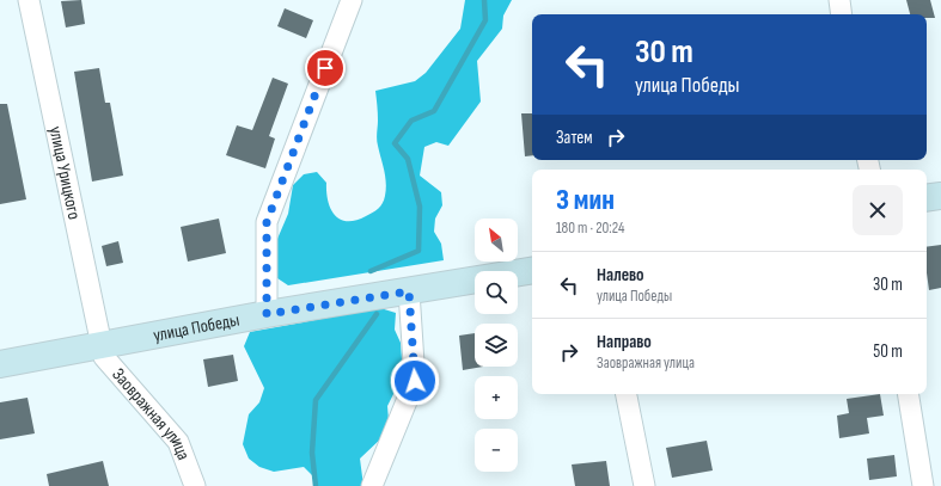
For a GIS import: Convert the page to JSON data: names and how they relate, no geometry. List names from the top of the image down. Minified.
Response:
{"streets":{"street":["улица Урицкого","улица Победы","Заовражная улица"]},"crossings":[["улица Урицкого","улица Победы"],["улица Урицкого","Заовражная улица"],["улица Победы","Заовражная улица"]],"north":"top left","page":{"turn":["30 m","улица Победы"],"then":"Затем","heading":["3 мин","180 m · 20:24"],"map_buttons":["+","−"],"list":[{"name":"Налево","note":"улица Победы","value":"30 m"},{"name":"Направо","note":"Заовражная улица","value":"50 m"}]}}
